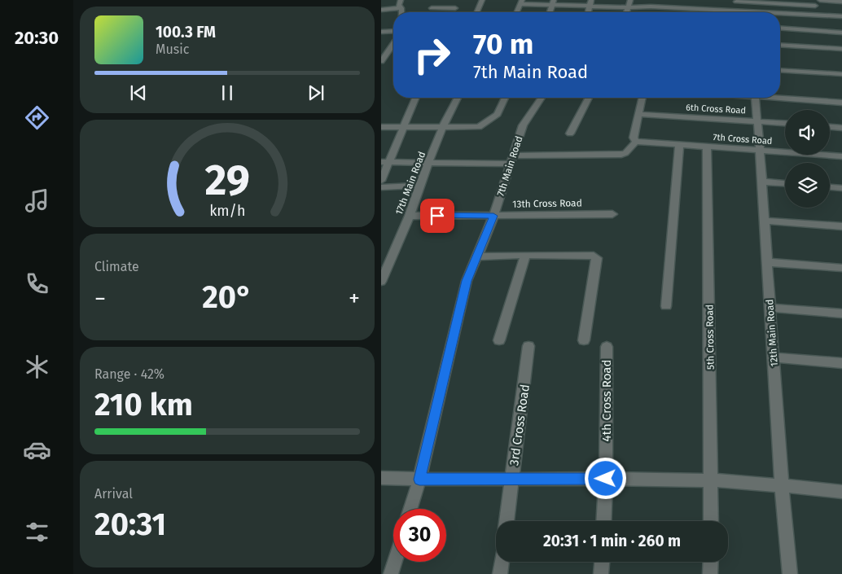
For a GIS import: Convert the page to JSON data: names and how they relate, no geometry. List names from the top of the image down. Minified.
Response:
{"streets":{"street":["6th Cross Road","7th Cross Road","7th Main Road","17th Main Road","13th Cross Road","12th Main Road","5th Cross Road","4th Cross Road","3rd Cross Road"]},"crossings":[["6th Cross Road","12th Main Road"],["7th Cross Road","12th Main Road"],["7th Cross Road","5th Cross Road"],["7th Main Road","13th Cross Road"],["17th Main Road","13th Cross Road"]],"page":{"tabs":"20:30","turn":["70 m","7th Main Road"],"song":["100.3 FM","Music"],"tile":["Climate",["Range · 42%","210 km"],["Arrival","20:31"]],"heat":["−","20°","+"],"limit":"30","trip":"20:31 · 1 min · 260 m","gauge":["29","km/h"]}}
